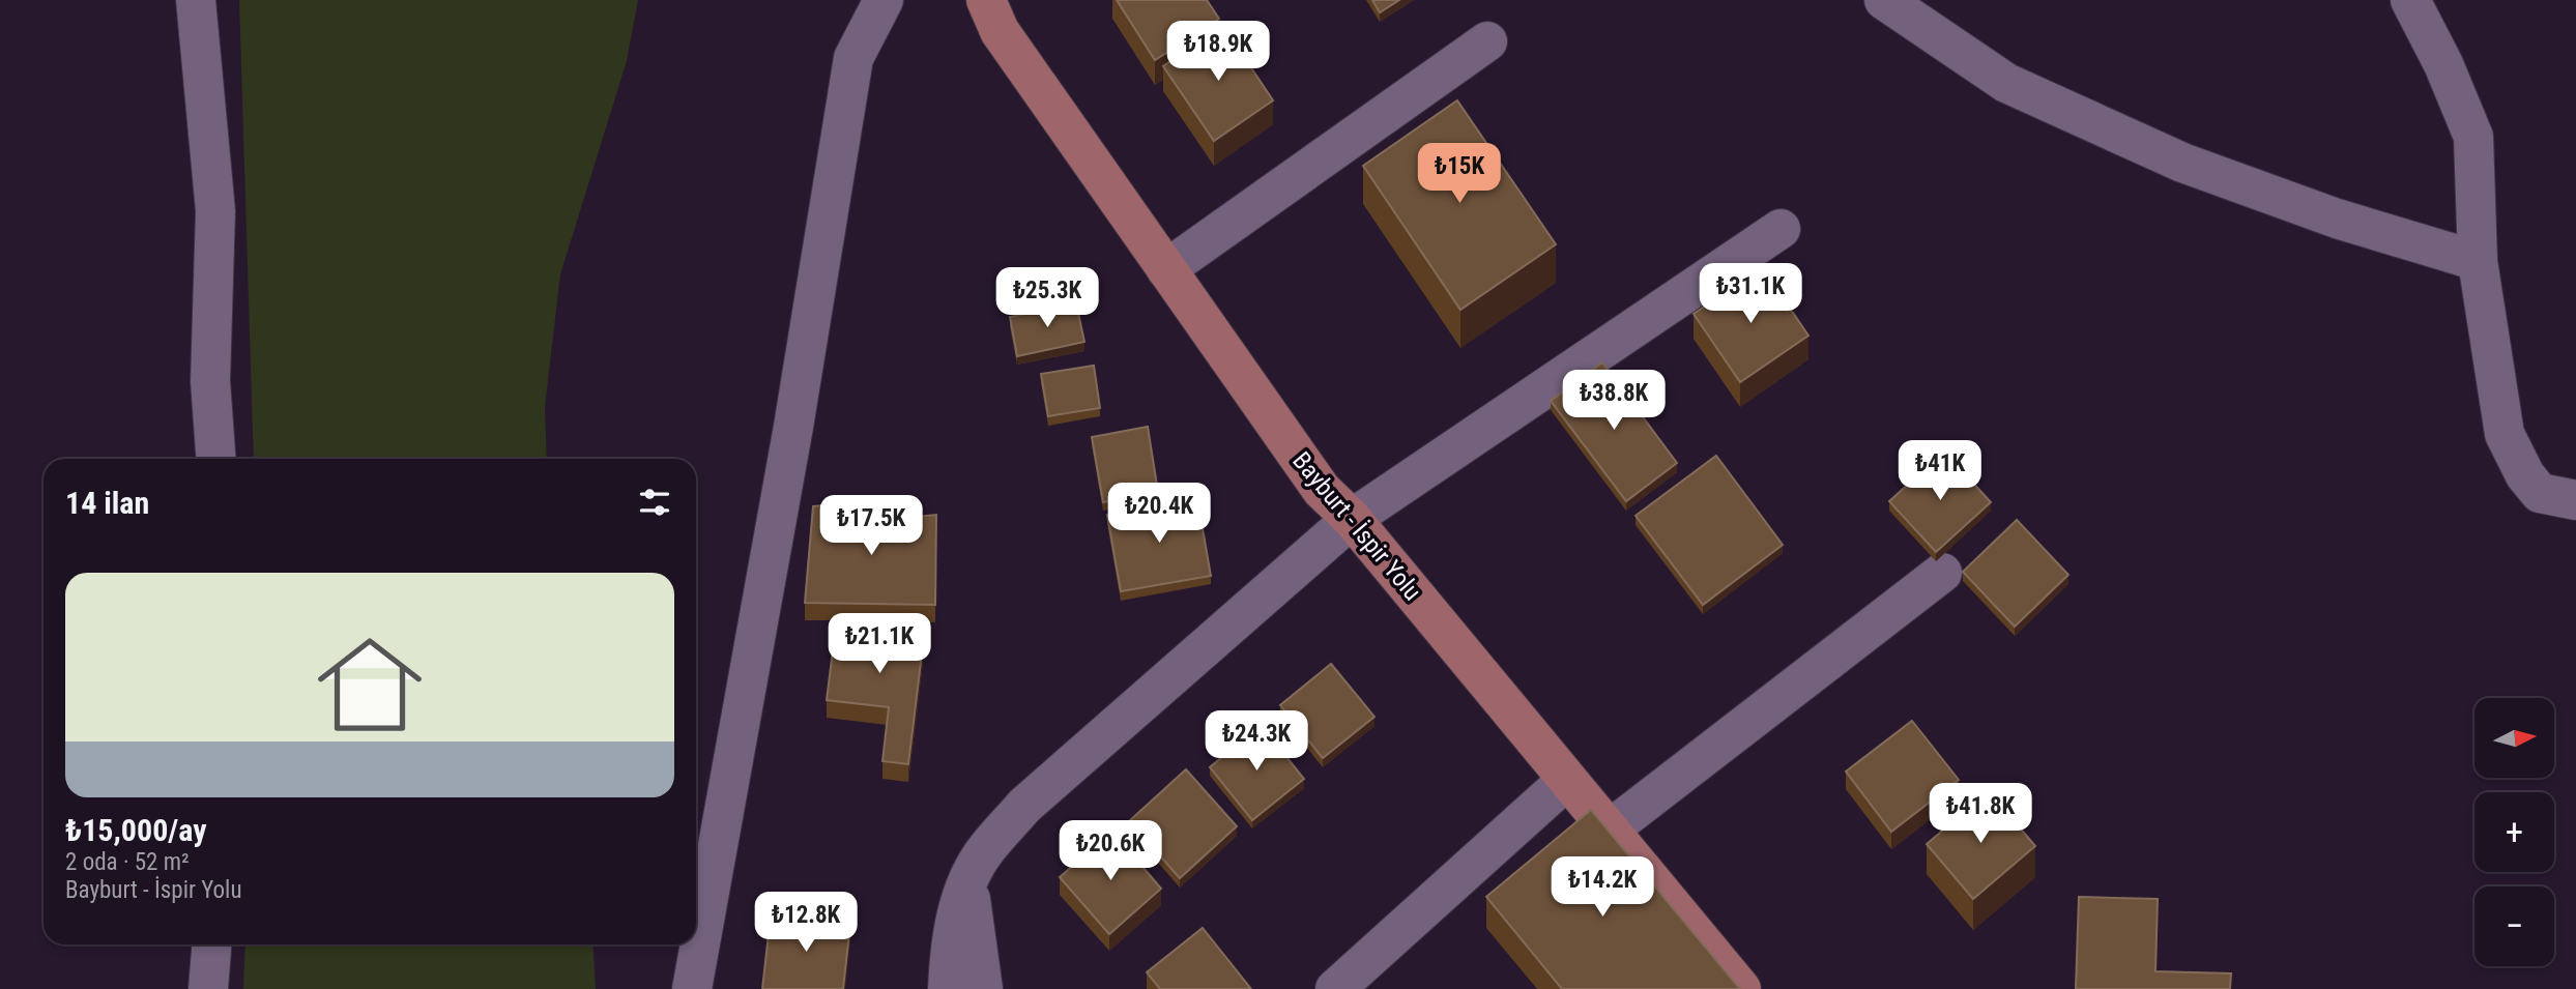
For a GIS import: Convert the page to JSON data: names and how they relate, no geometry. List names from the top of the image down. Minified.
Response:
{"streets":{"main road":["Bayburt - İspir Yolu"]},"north":"right","page":{"price":["₺18.9K","₺15K","₺31.1K","₺25.3K","₺38.8K","₺41K","₺20.4K","₺17.5K","₺21.1K","₺24.3K","₺41.8K","₺20.6K","₺14.2K","₺12.8K"],"heading":"14 ilan","list":[{"name":"₺15,000/ay","note":"2 oda · 52 m² · Bayburt - İspir Yolu"}],"map_buttons":["+","−"]}}
